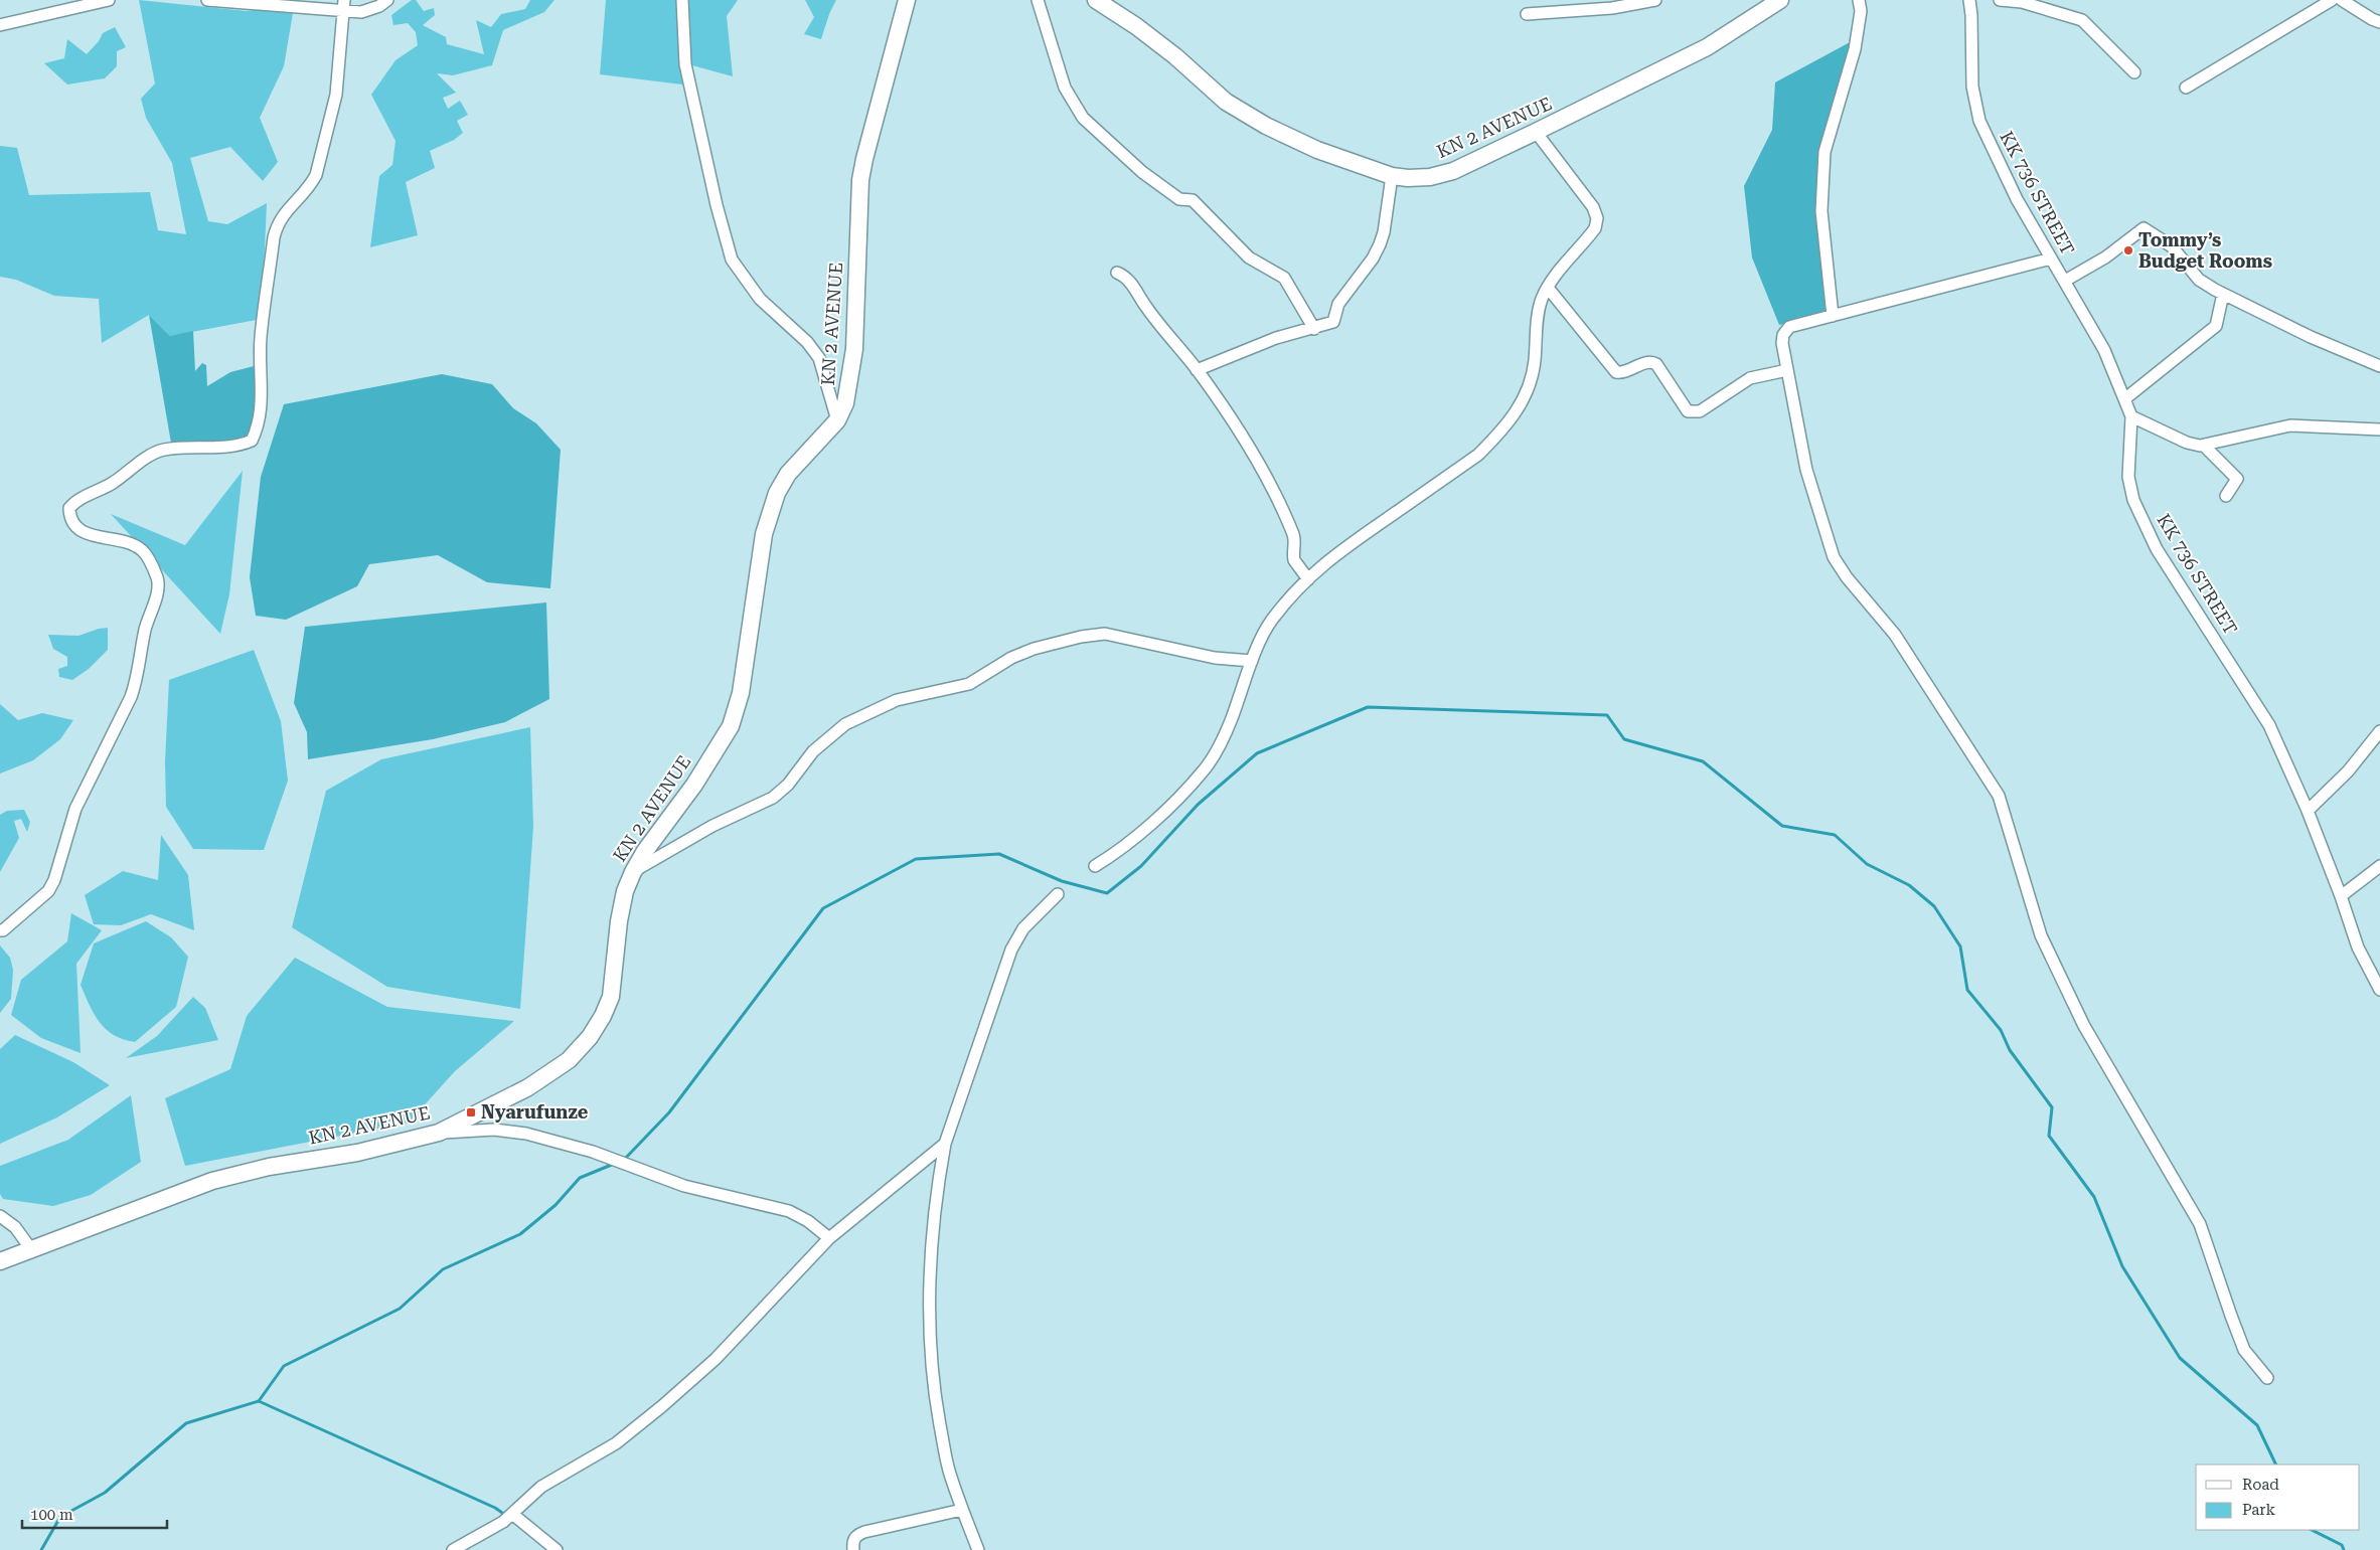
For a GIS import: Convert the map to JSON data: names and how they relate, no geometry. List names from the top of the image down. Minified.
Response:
{"streets":{"main road":["KN 2 AVENUE"],"street":["KK 736 STREET"]},"places":{"other":["Tommy’s Budget Rooms"],"transit":["Nyarufunze"]},"legend":["Road","Park"],"scale_bar":"100 m"}
